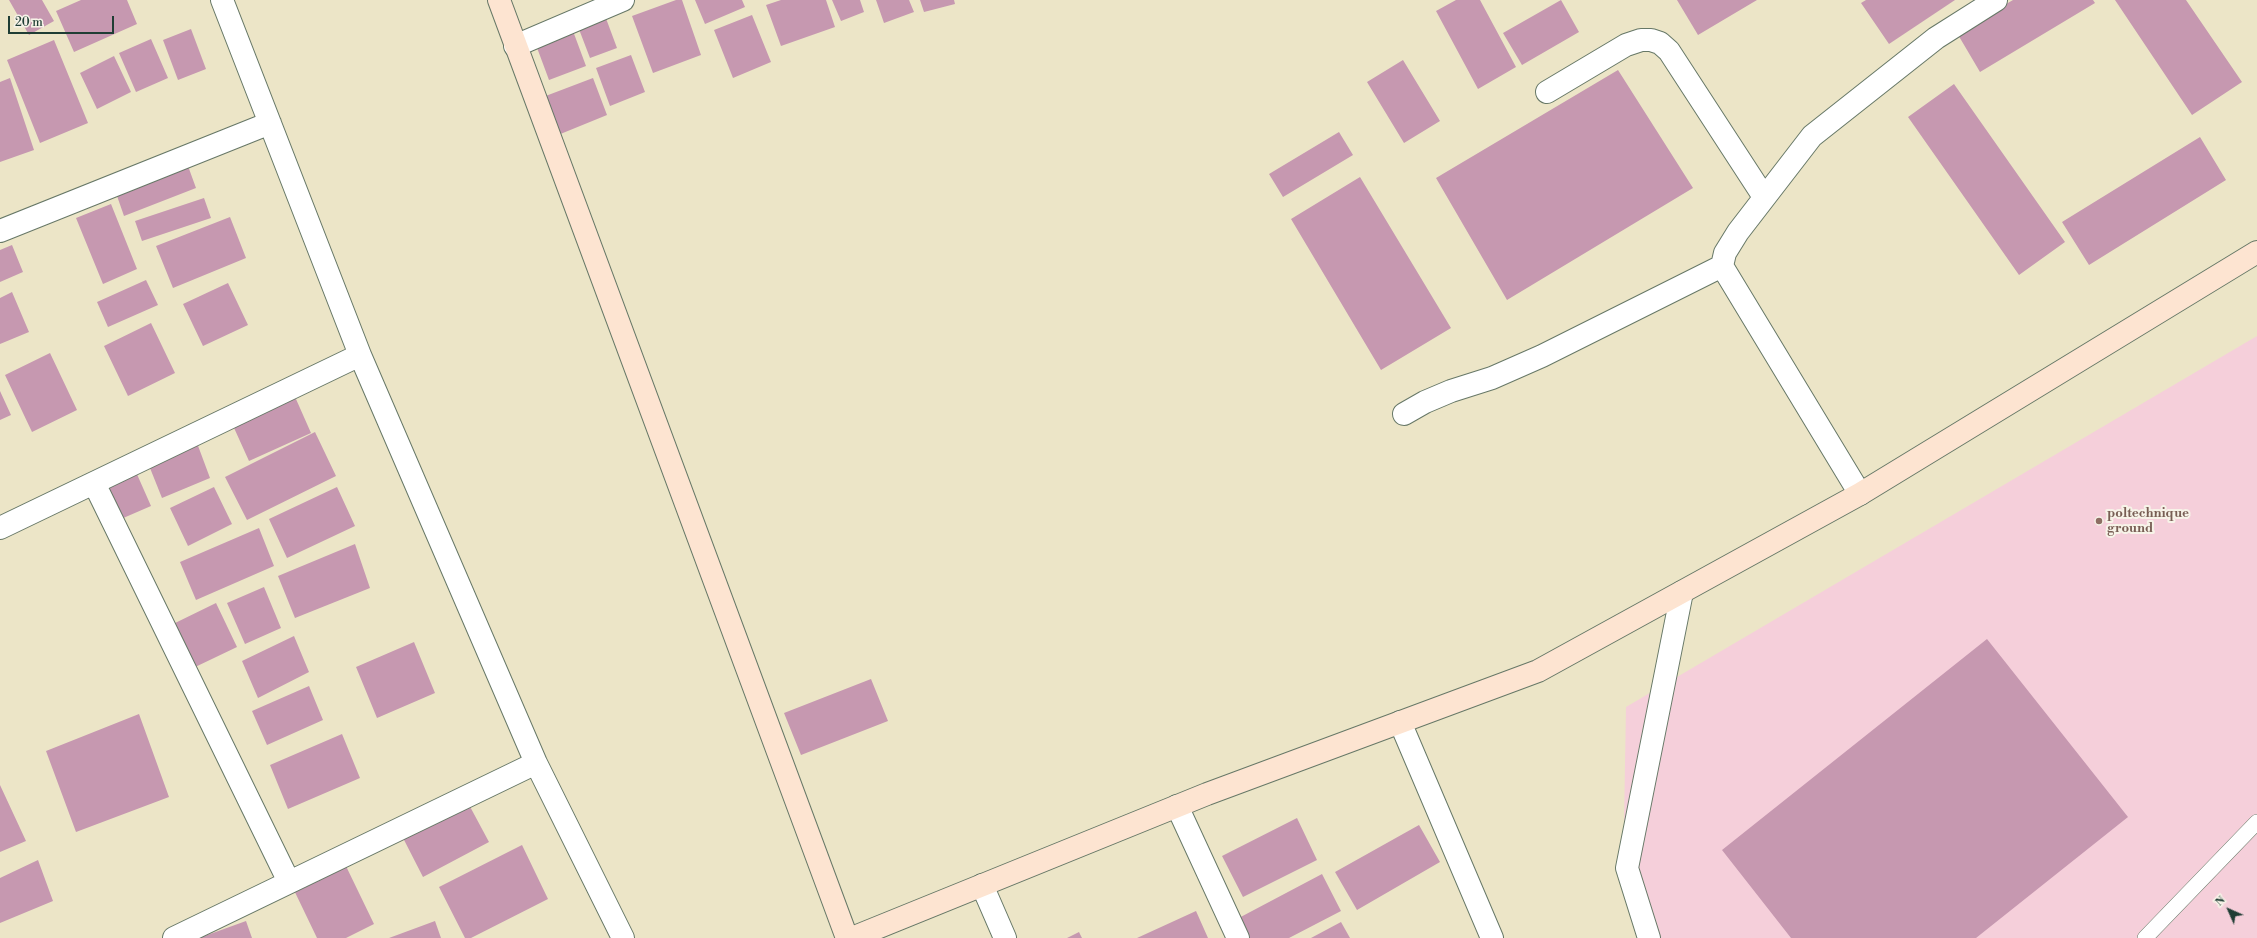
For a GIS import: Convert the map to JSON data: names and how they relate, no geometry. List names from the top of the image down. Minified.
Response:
{"places":["poltechnique ground"],"scale_bar":"20 m","north":"top left"}
